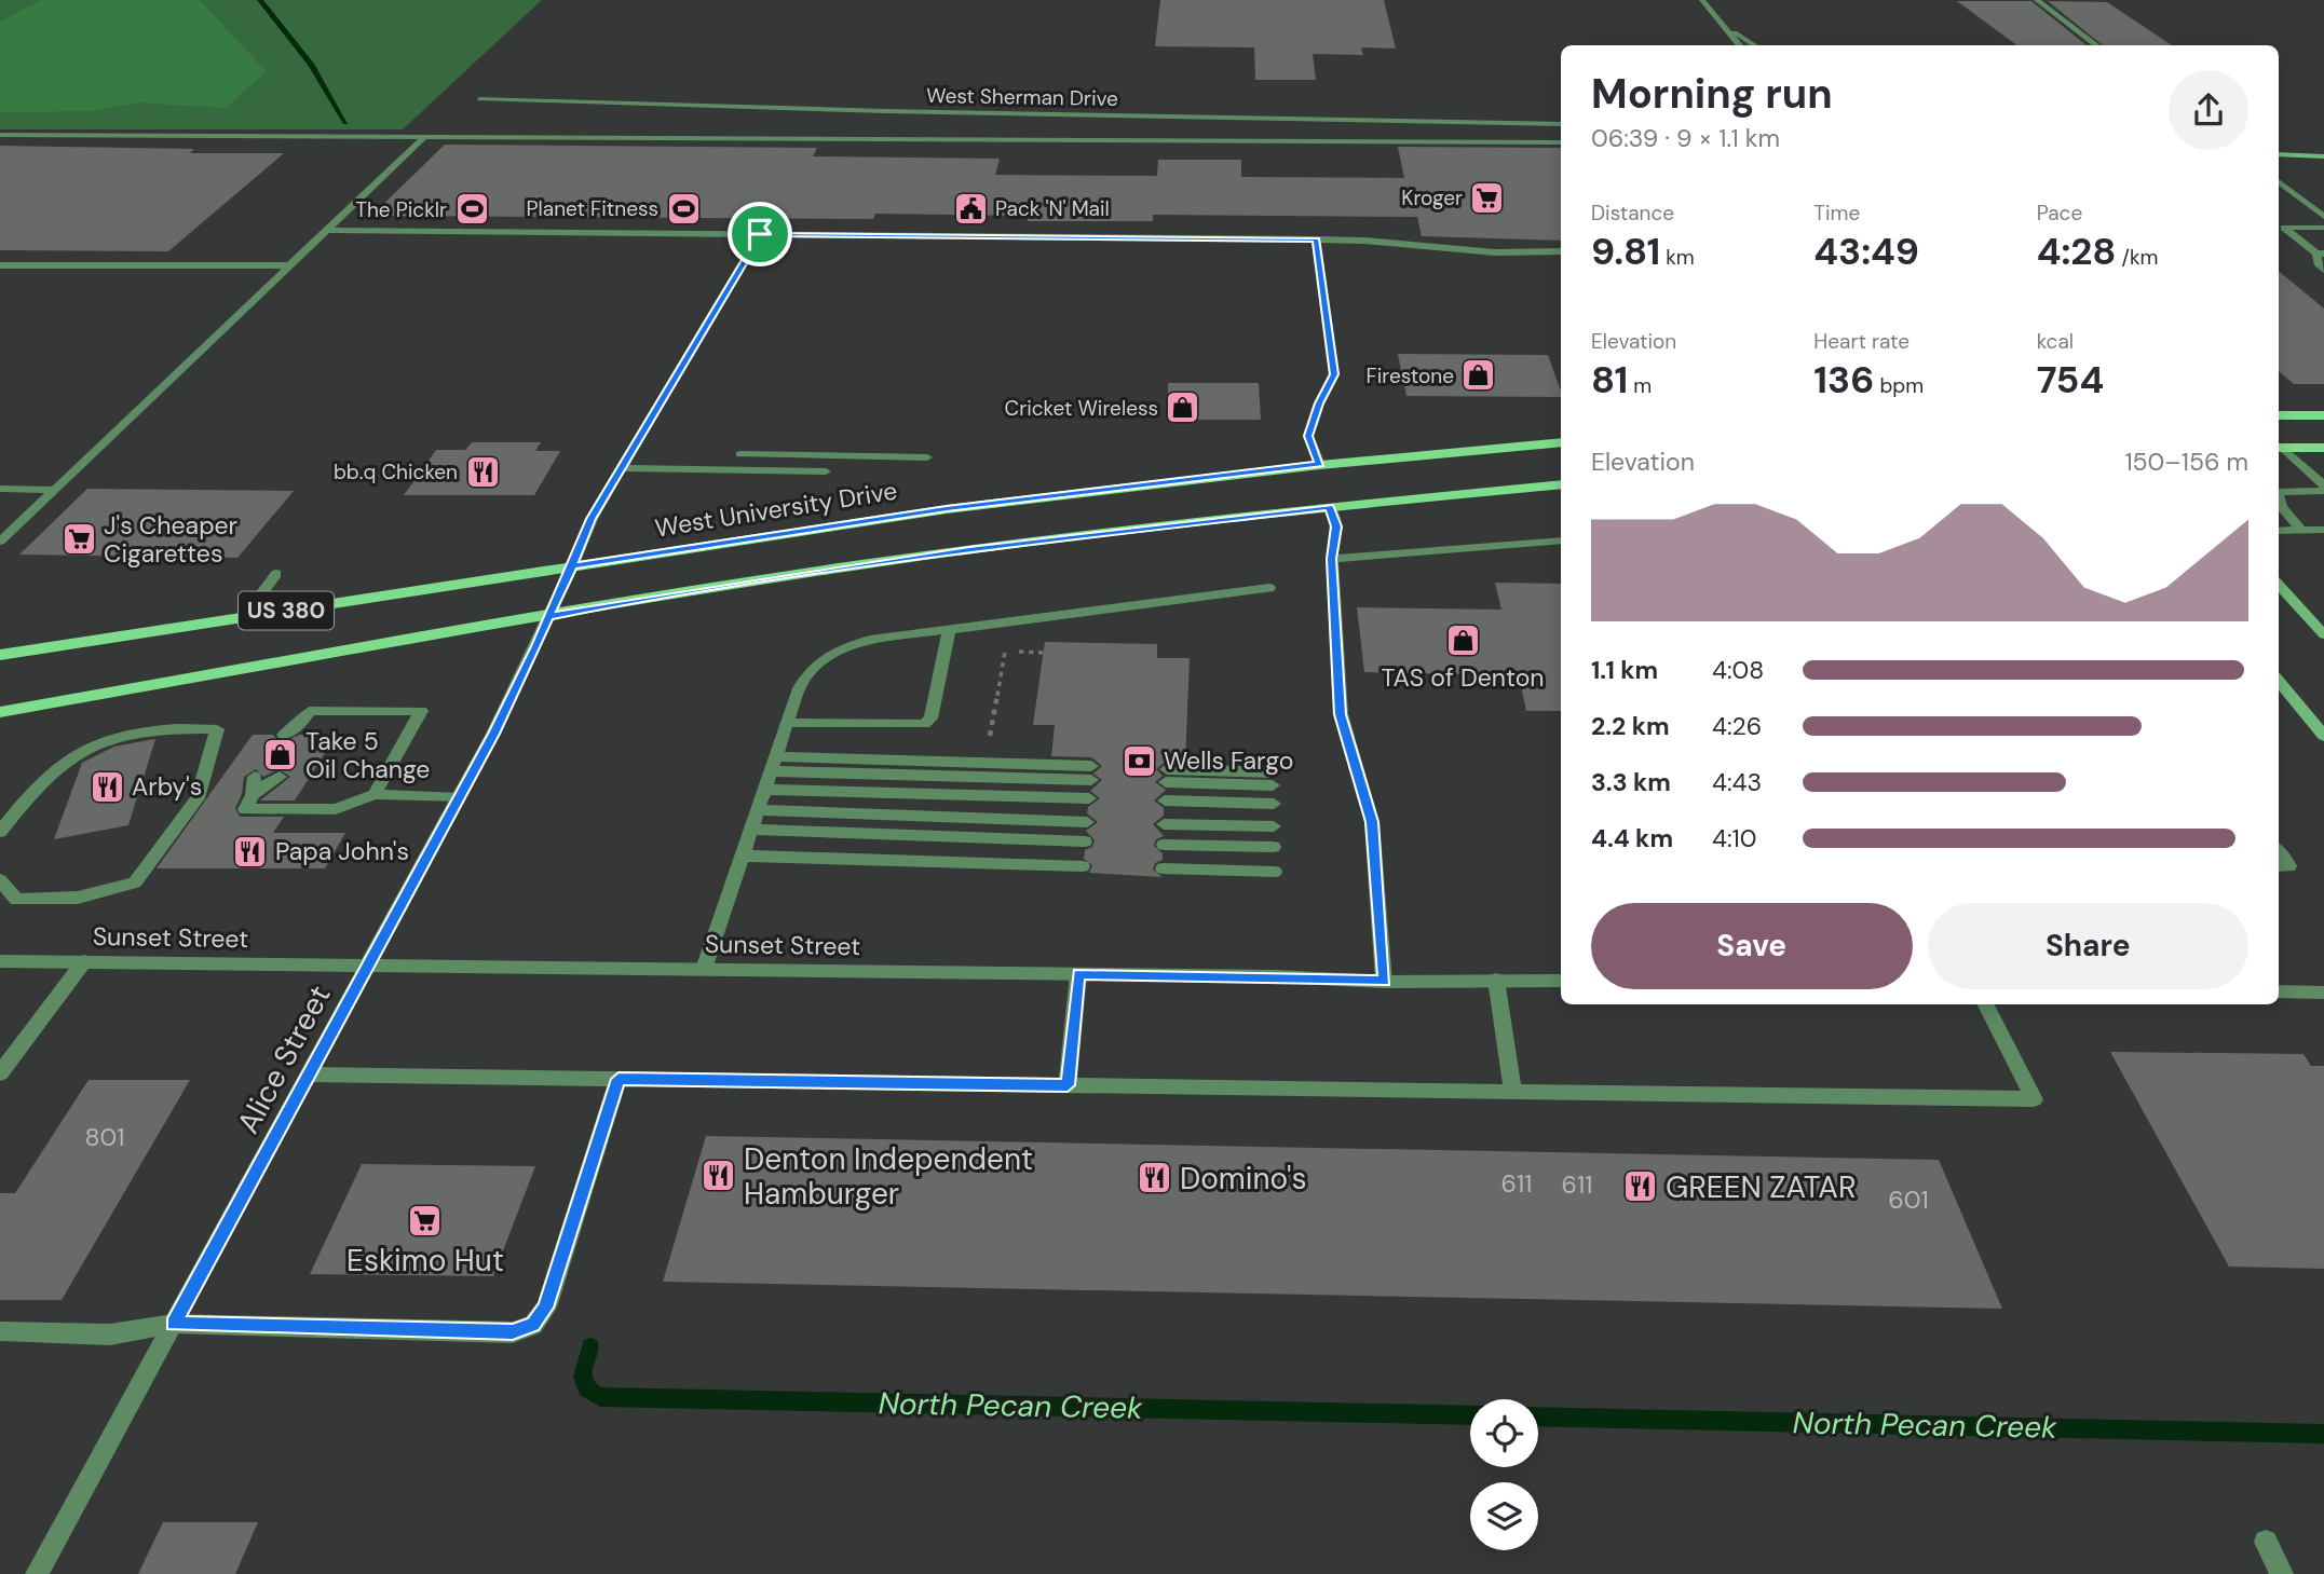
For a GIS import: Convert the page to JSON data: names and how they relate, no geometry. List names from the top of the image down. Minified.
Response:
{"streets":{"main road":["West University Drive","US 380"],"street":["West Sherman Drive","Sunset Street","Alice Street"]},"crossings":[["West University Drive","Alice Street"],["US 380","Alice Street"],["Sunset Street","Alice Street"]],"water":["North Pecan Creek"],"places":{"supermarket":["Kroger","J's Cheaper Cigarettes","Eskimo Hut"],"sports":["Planet Fitness","The Picklr"],"public building":["Pack 'N' Mail"],"shop":["Firestone","Cricket Wireless","TAS of Denton","Take 5 Oil Change"],"restaurant":["bb.q Chicken","Arby's","Papa John's","Denton Independent Hamburger","Domino's","GREEN ZATAR"],"bank":["Wells Fargo"]},"house_numbers":["801","611","611","601"],"page":{"heading":["Morning run","06:39 · 9 × 1.1 km"],"stats":[["Distance","9.81 km"],["Time","43:49"],["Pace","4:28 /km"],["Elevation","81 m"],["Heart rate","136 bpm"],["kcal","754"]],"chart":["Elevation","150–156 m"],"list":[{"name":"1.1 km","note":"4:08"},{"name":"2.2 km","note":"4:26"},{"name":"3.3 km","note":"4:43"},{"name":"4.4 km","note":"4:10"}],"buttons":["Save","Share"]}}
